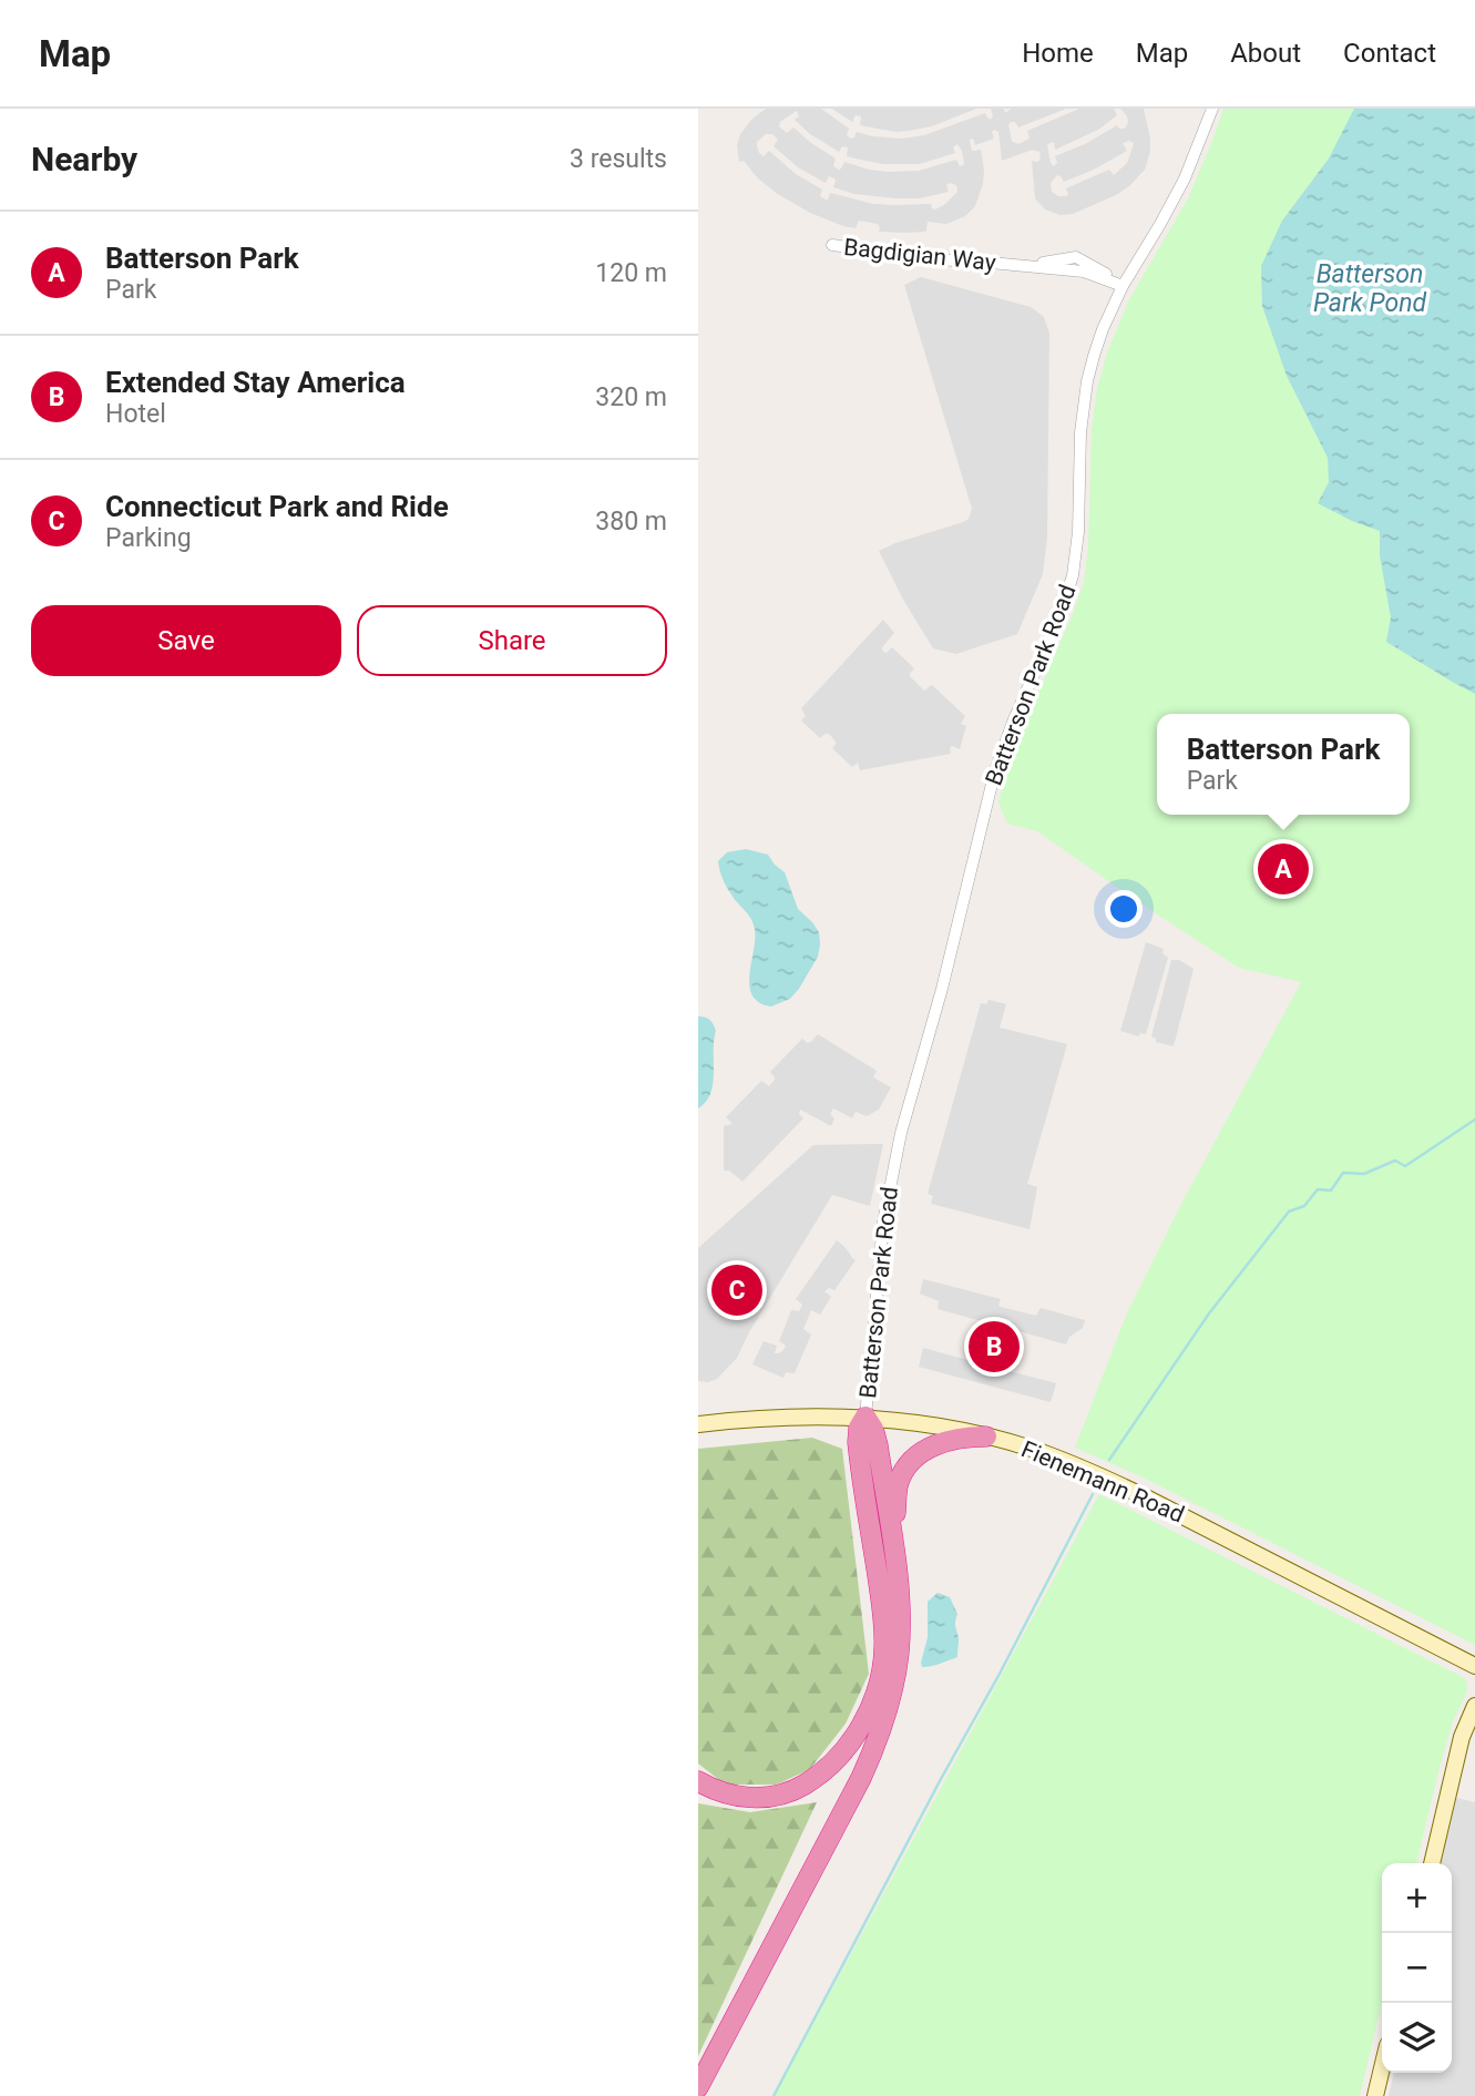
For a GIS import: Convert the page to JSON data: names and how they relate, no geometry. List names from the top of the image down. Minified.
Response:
{"streets":{"main road":["Fienemann Road"],"street":["Bagdigian Way","Batterson Park Road"]},"crossings":[["Bagdigian Way","Batterson Park Road"],["Batterson Park Road","Fienemann Road"]],"water":["Batterson Park Pond"],"page":{"header":"Map","nav":["Home","Map","About","Contact"],"heading":["Nearby","3 results"],"list":[{"mark":"A","name":"Batterson Park","note":"Park","value":"120 m"},{"mark":"B","name":"Extended Stay America","note":"Hotel","value":"320 m"},{"mark":"C","name":"Connecticut Park and Ride","note":"Parking","value":"380 m"}],"buttons":["Save","Share"],"popup":["Batterson Park","Park"],"pins":["A","C","B"],"map_buttons":["+","−"]}}
